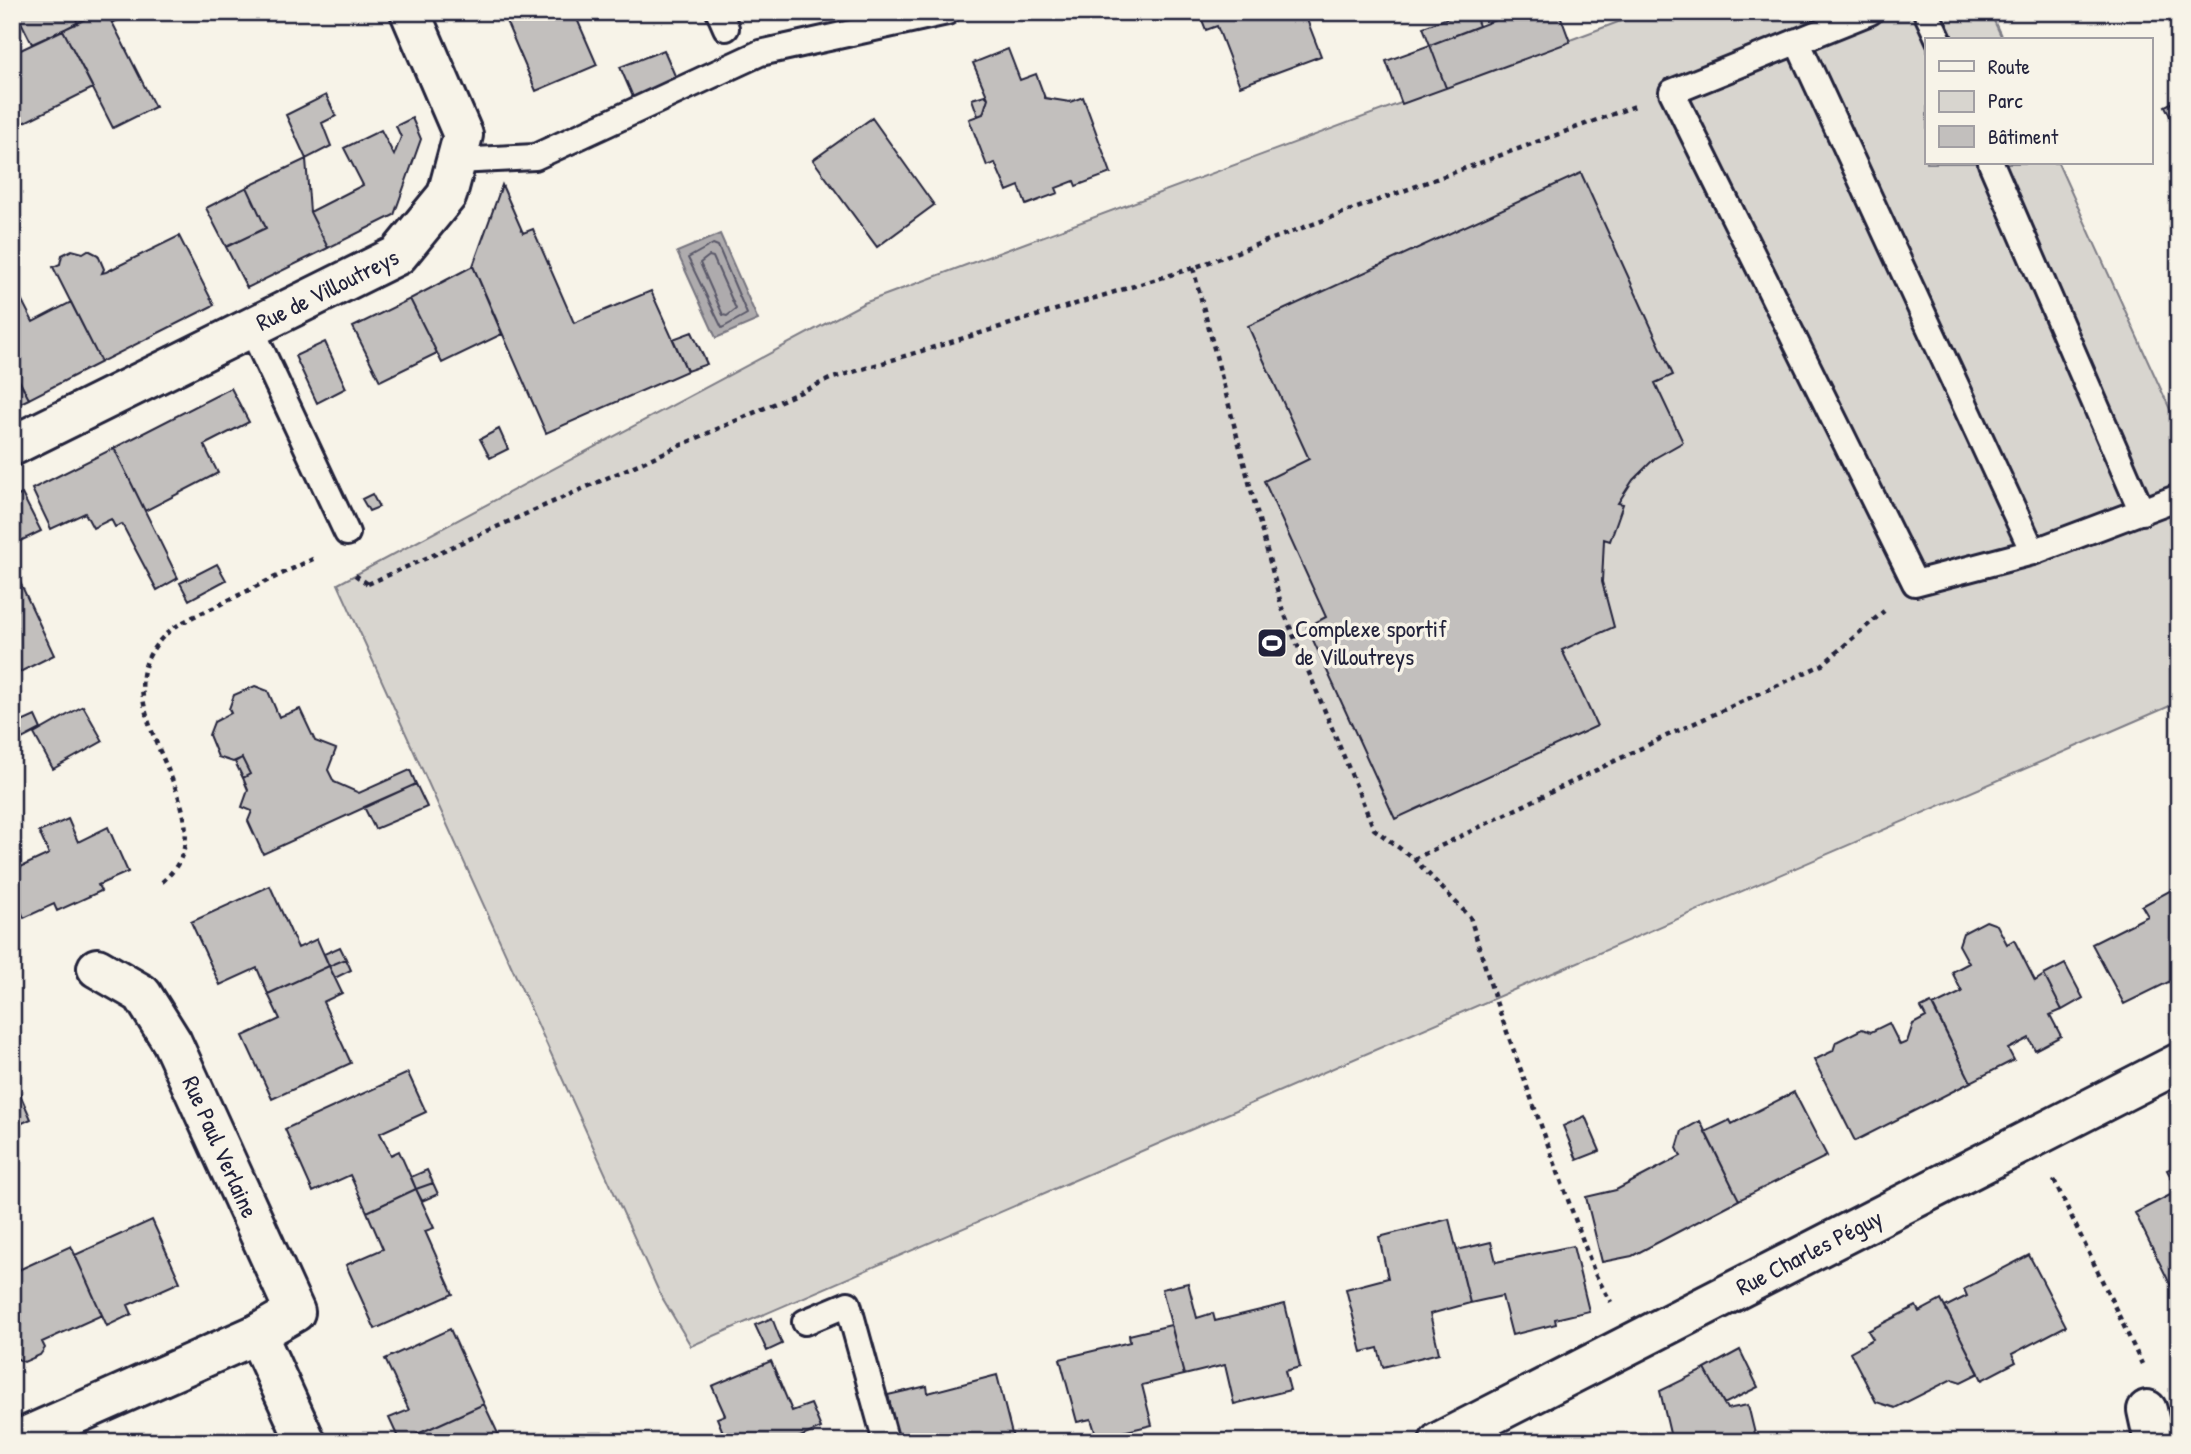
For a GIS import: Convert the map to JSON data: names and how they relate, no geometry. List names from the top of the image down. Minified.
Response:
{"streets":{"street":["Rue de Villoutreys","Rue Paul Verlaine","Rue Charles Péguy"]},"places":{"sports":["Complexe sportif de Villoutreys"]},"legend":["Route","Parc","Bâtiment"]}
